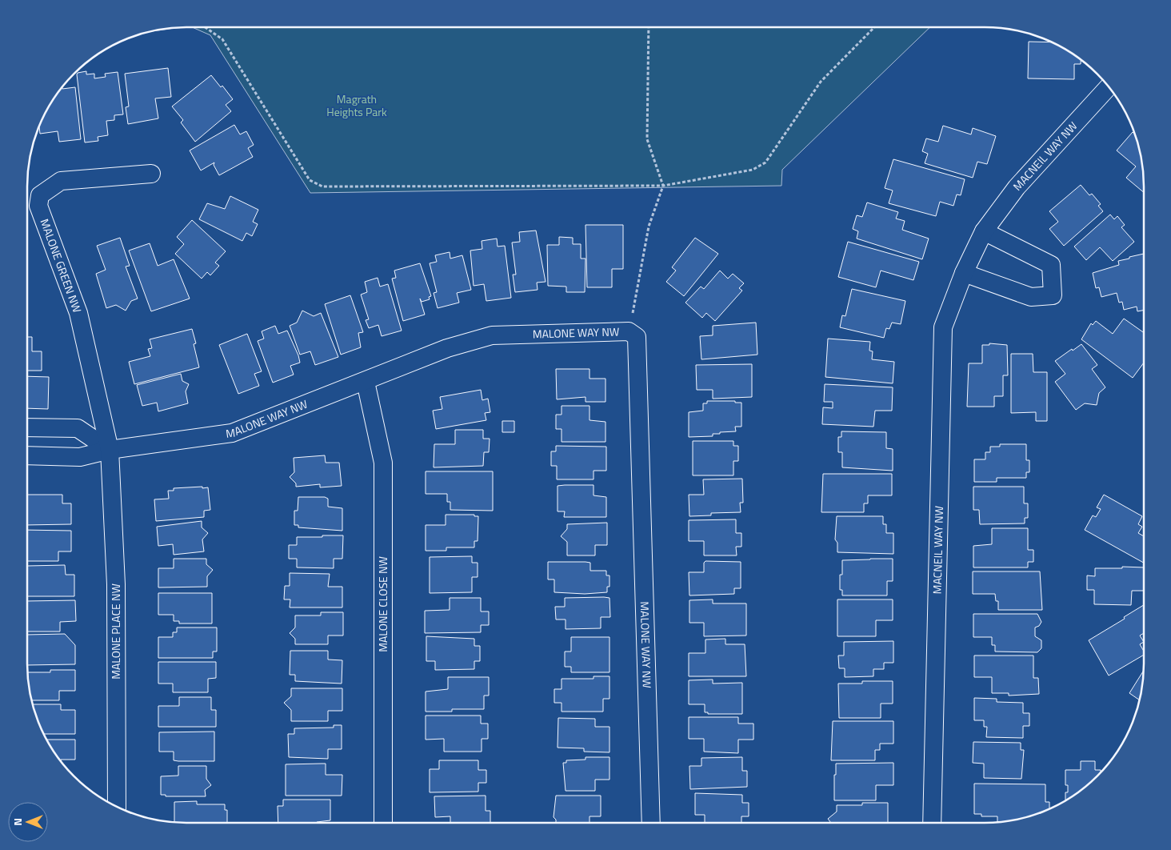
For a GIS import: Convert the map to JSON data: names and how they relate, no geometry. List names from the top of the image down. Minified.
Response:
{"streets":{"street":["MACNEIL WAY NW","MALONE GREEN NW","MALONE WAY NW","MALONE CLOSE NW","MALONE PLACE NW"]},"crossings":[["MALONE GREEN NW","MALONE WAY NW"],["MALONE GREEN NW","MALONE PLACE NW"],["MALONE WAY NW","MALONE CLOSE NW"],["MALONE WAY NW","MALONE PLACE NW"]],"parks":["Magrath Heights Park"],"north":"left"}
